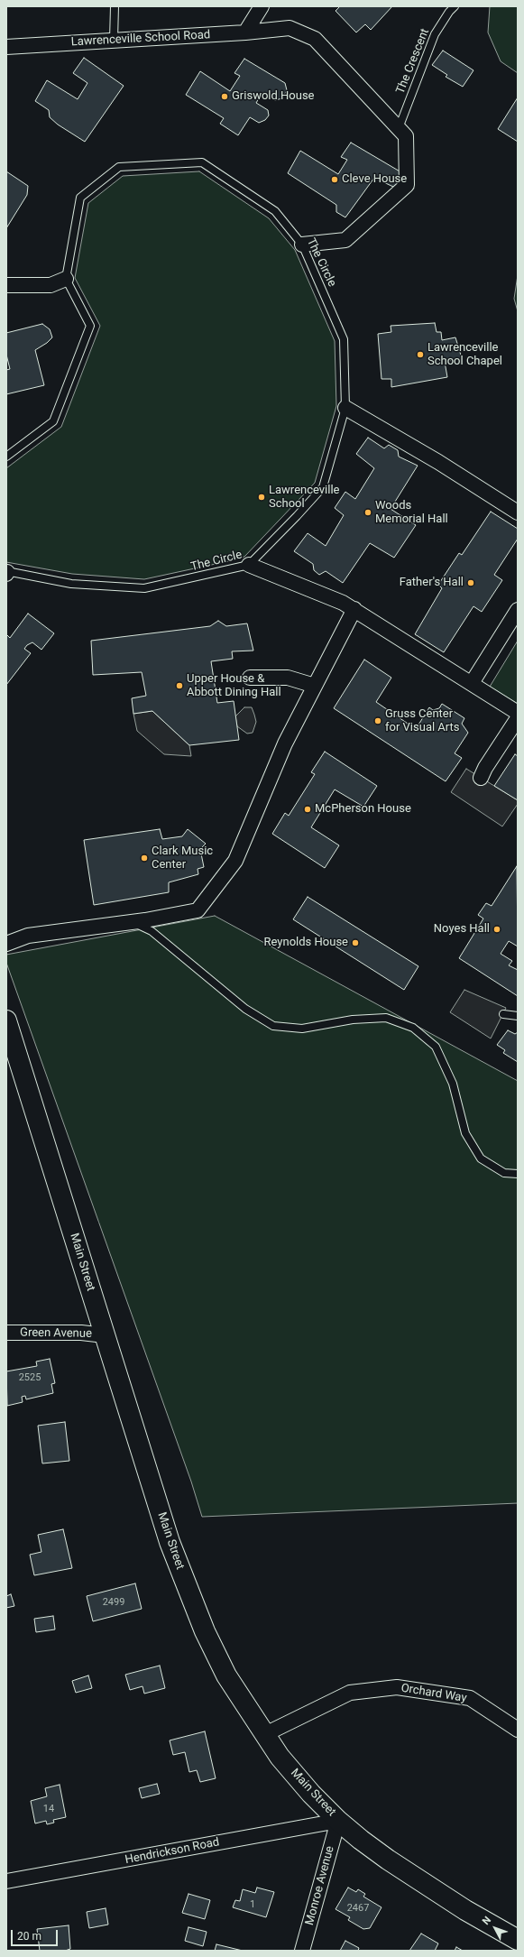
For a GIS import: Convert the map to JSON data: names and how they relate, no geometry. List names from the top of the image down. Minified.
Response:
{"streets":{"highway":["Main Street"],"street":["Lawrenceville School Road","Green Avenue","Orchard Way","Hendrickson Road","Monroe Avenue"],"lane":["The Crescent","The Circle"]},"crossings":[["Lawrenceville School Road","The Crescent"],["Lawrenceville School Road","The Circle"],["Main Street","Green Avenue"],["Main Street","Orchard Way"],["Main Street","Hendrickson Road"],["Main Street","Monroe Avenue"],["Hendrickson Road","Monroe Avenue"]],"places":["Griswold House","Cleve House","Lawrenceville School Chapel","Lawrenceville School","Woods Memorial Hall","Father's Hall","Upper House & Abbott Dining Hall","Gruss Center for Visual Arts","McPherson House","Clark Music Center","Noyes Hall","Reynolds House"],"house_numbers":["2525","2499","14","1","2467"],"scale_bar":"20 m","north":"top left"}
